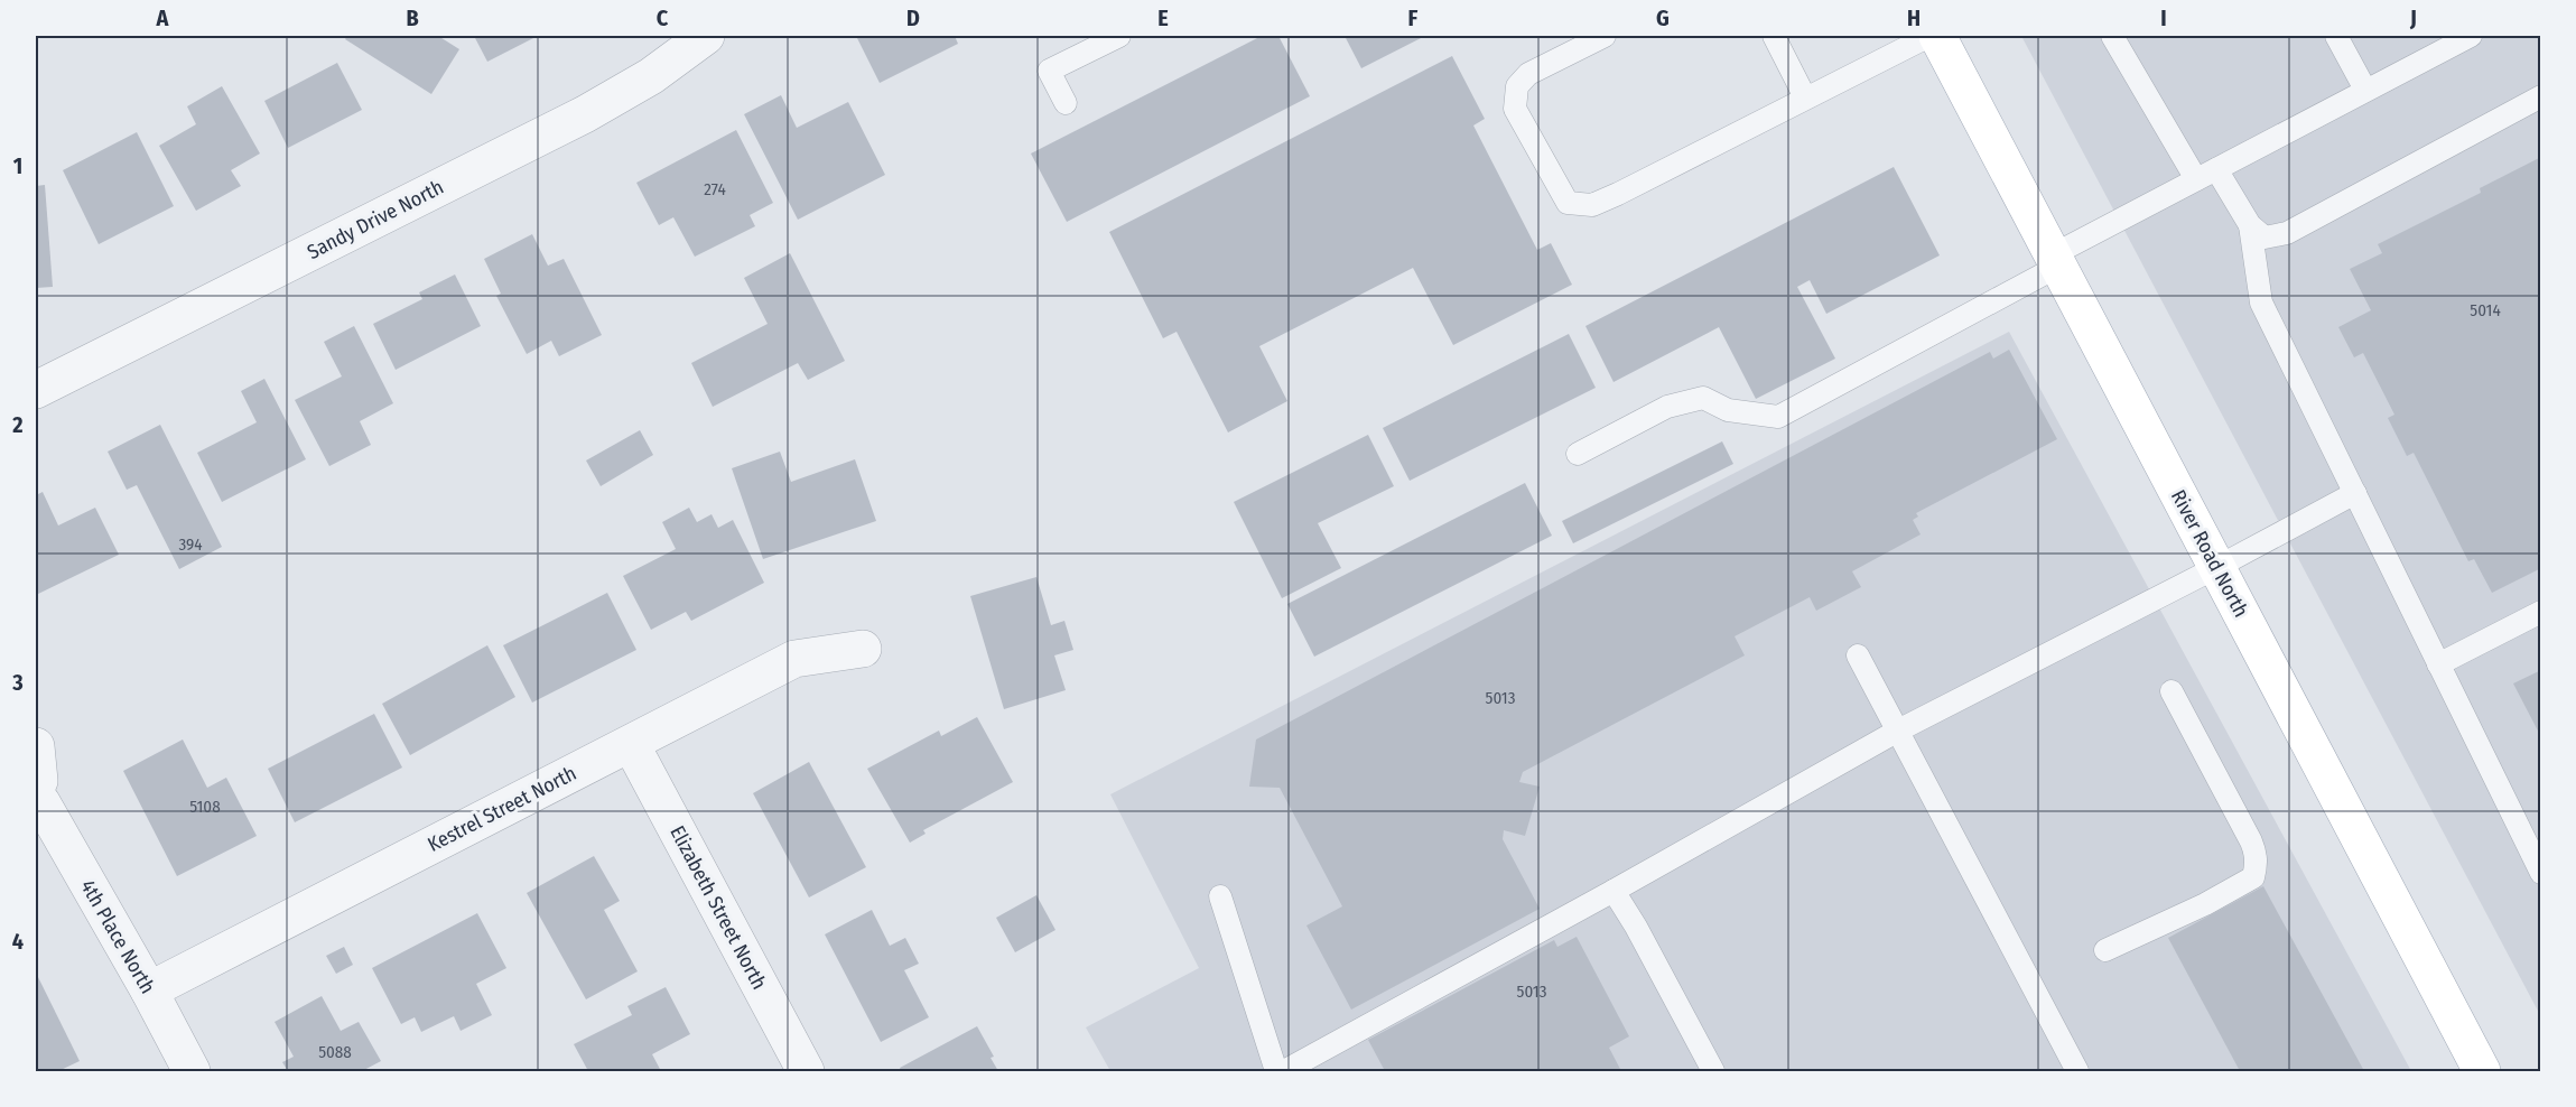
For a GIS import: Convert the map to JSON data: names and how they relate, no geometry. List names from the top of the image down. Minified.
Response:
{"streets":{"main road":["River Road North"],"street":["Sandy Drive North","Kestrel Street North","Elizabeth Street North","4th Place North"]},"crossings":[["Kestrel Street North","Elizabeth Street North"],["Kestrel Street North","4th Place North"]],"house_numbers":["274","5014","394","5013","5108","5013","5088"],"grid":{"columns":["A","B","C","D","E","F","G","H","I","J"],"rows":["1","2","3","4"]}}
